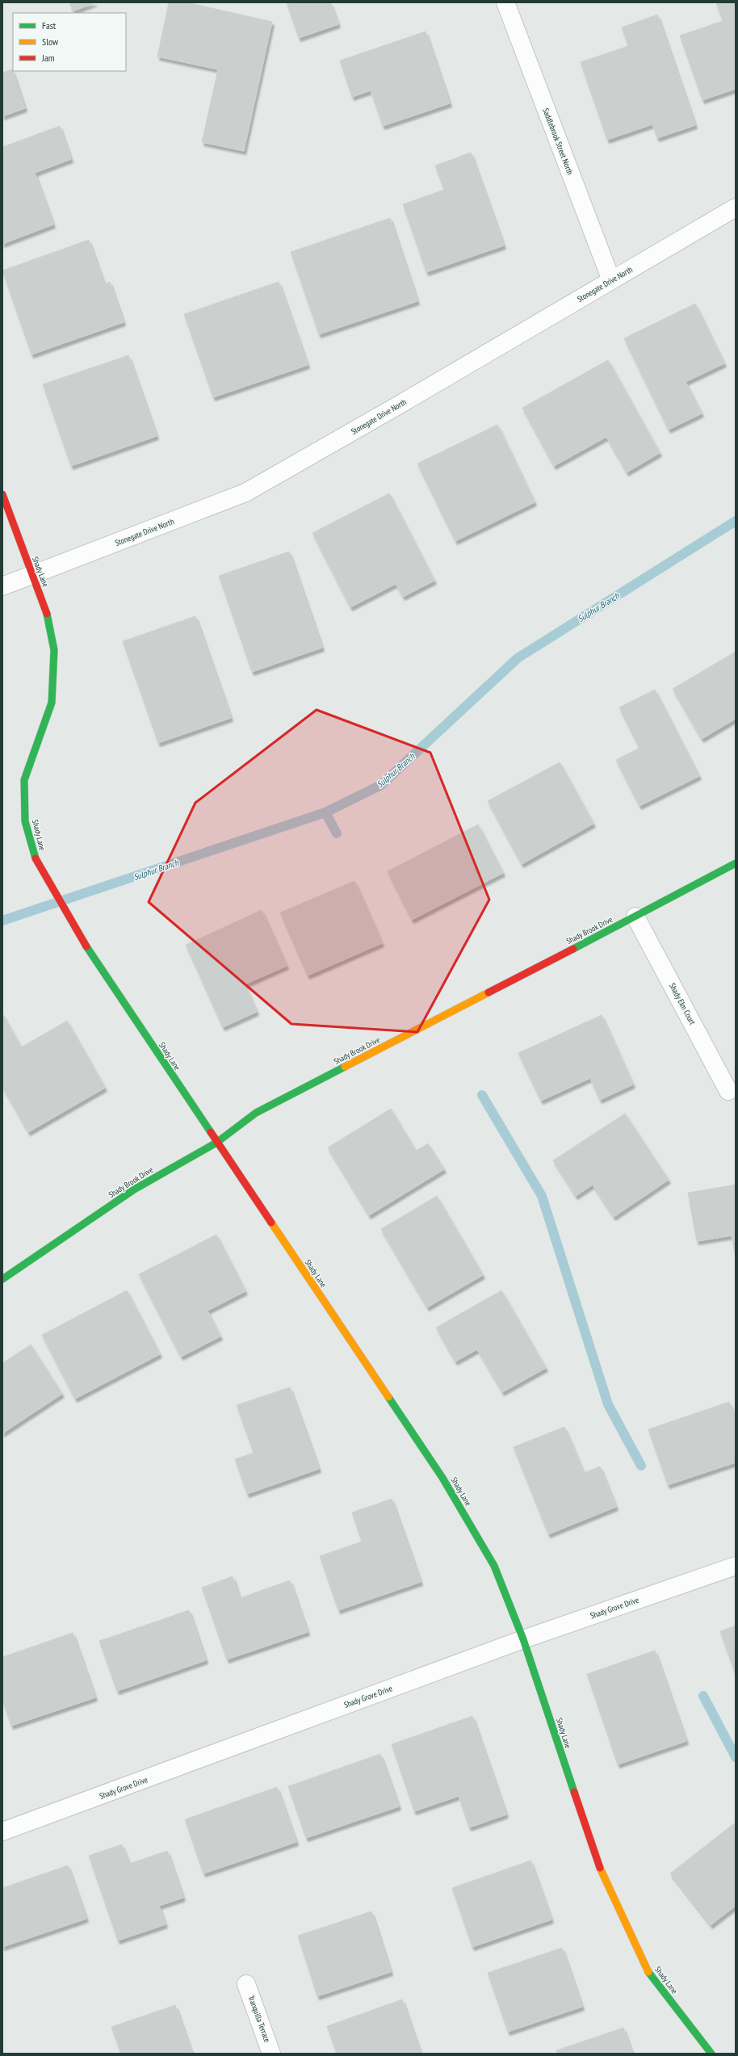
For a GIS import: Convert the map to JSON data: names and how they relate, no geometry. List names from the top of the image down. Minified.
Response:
{"streets":{"street":["Saddlebrook Street North","Stonegate Drive North","Shady Lane","Shady Brook Drive","Shady Elm Court","Shady Grove Drive","Tranquilla Terrace"]},"crossings":[["Saddlebrook Street North","Stonegate Drive North"],["Stonegate Drive North","Shady Lane"],["Shady Lane","Shady Brook Drive"],["Shady Lane","Shady Grove Drive"],["Shady Brook Drive","Shady Elm Court"]],"water":["Sulphur Branch"],"legend":["Fast","Slow","Jam"]}
